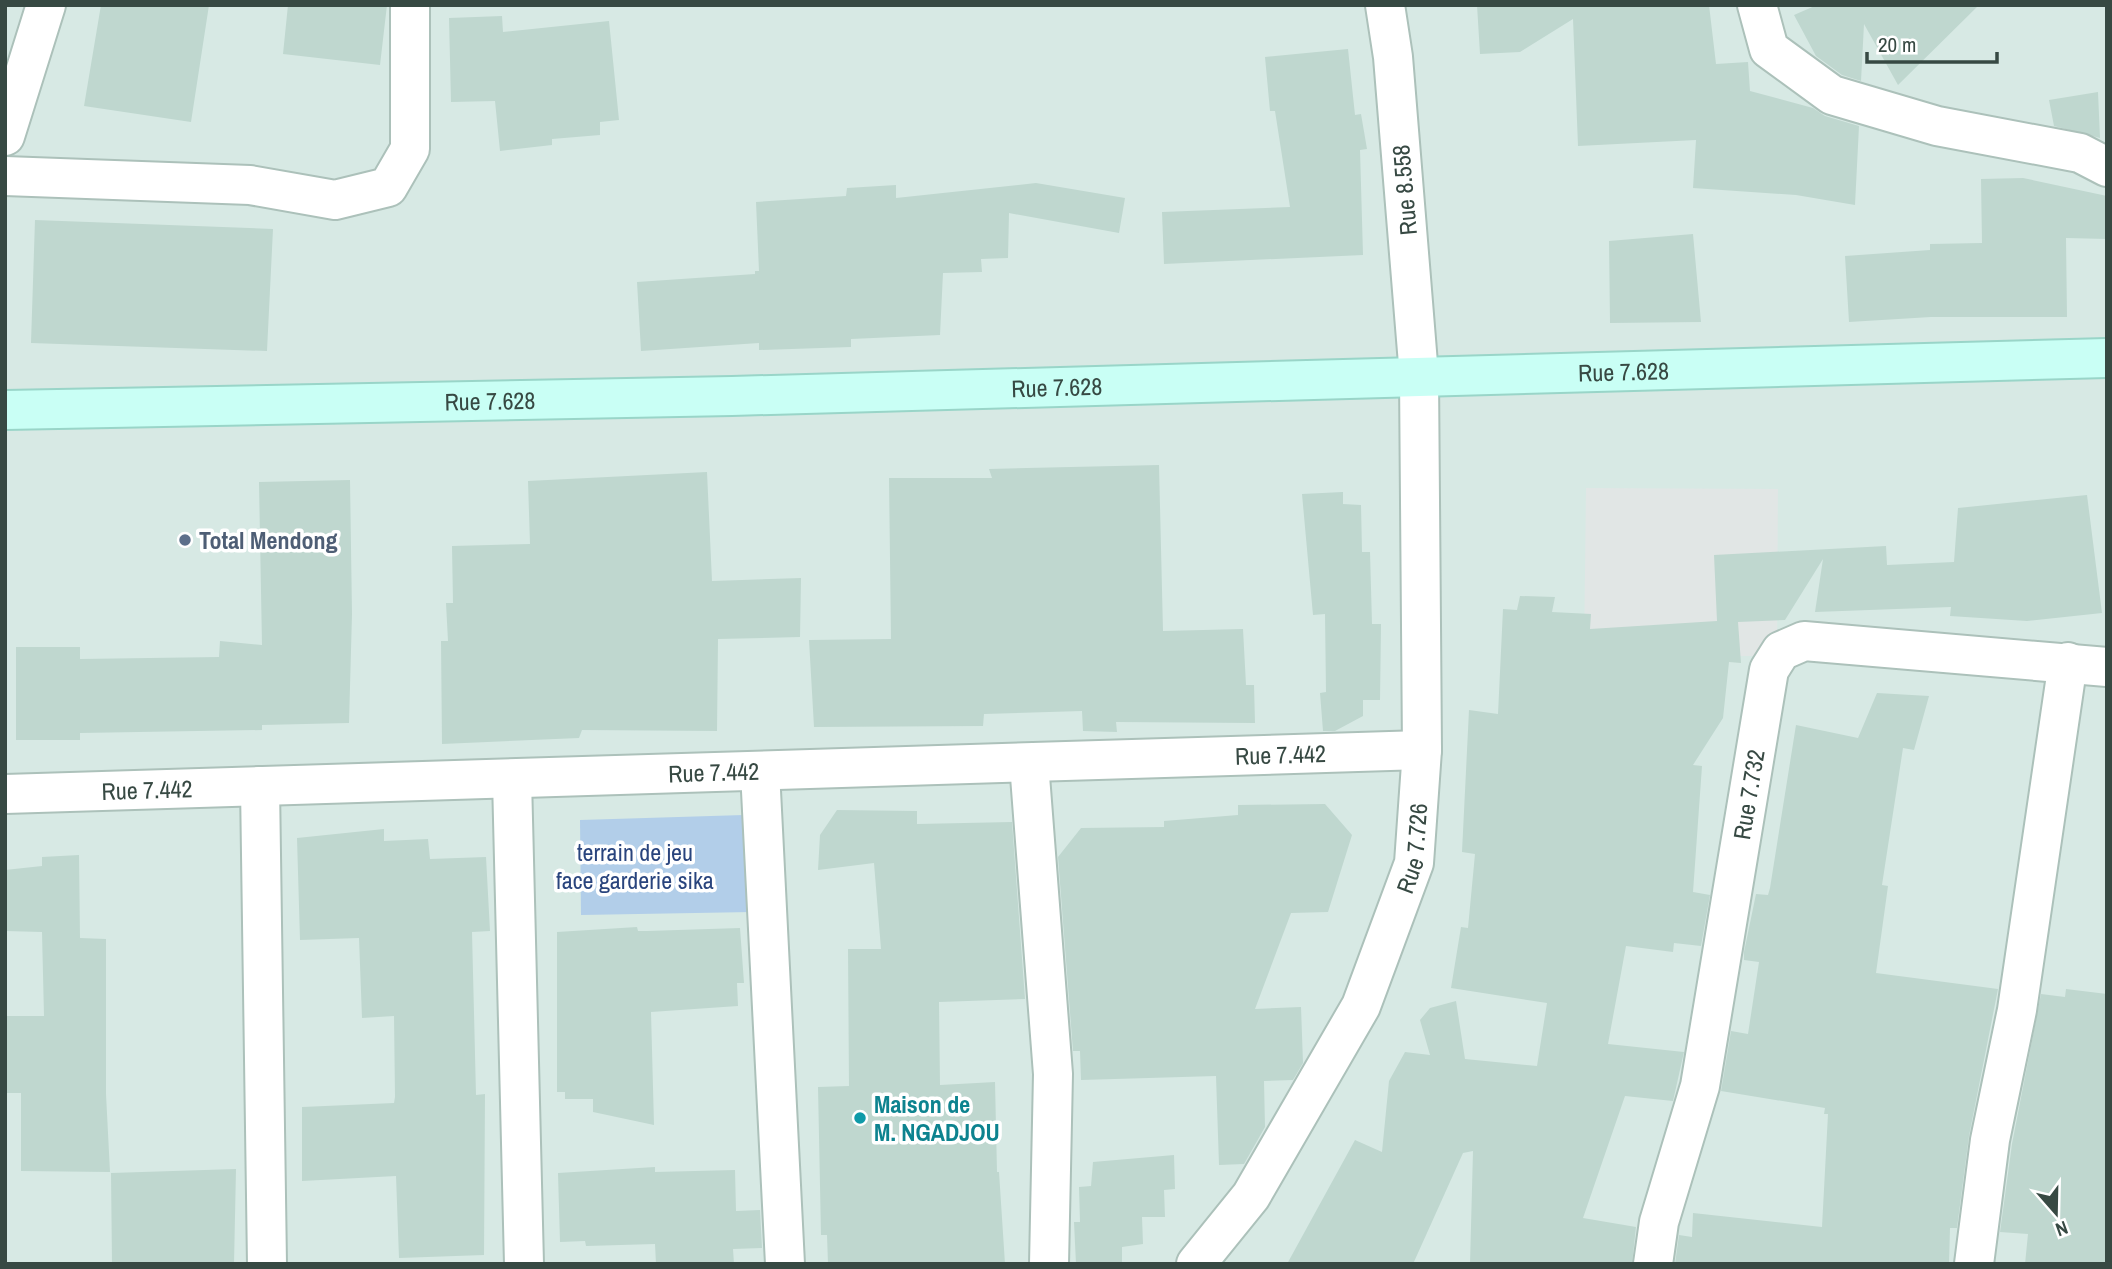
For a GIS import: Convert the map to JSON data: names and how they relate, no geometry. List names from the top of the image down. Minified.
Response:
{"streets":{"main road":["Rue 7.628"],"street":["Rue 8.558","Rue 7.442","Rue 7.732","Rue 7.726"]},"crossings":[["Rue 8.558","Rue 7.628"],["Rue 8.558","Rue 7.726"],["Rue 7.628","Rue 7.726"],["Rue 7.442","Rue 7.726"]],"parks":["terrain de jeu face garderie sika"],"places":["Total Mendong","Maison de M. NGADJOU"],"scale_bar":"20 m","north":"bottom"}
